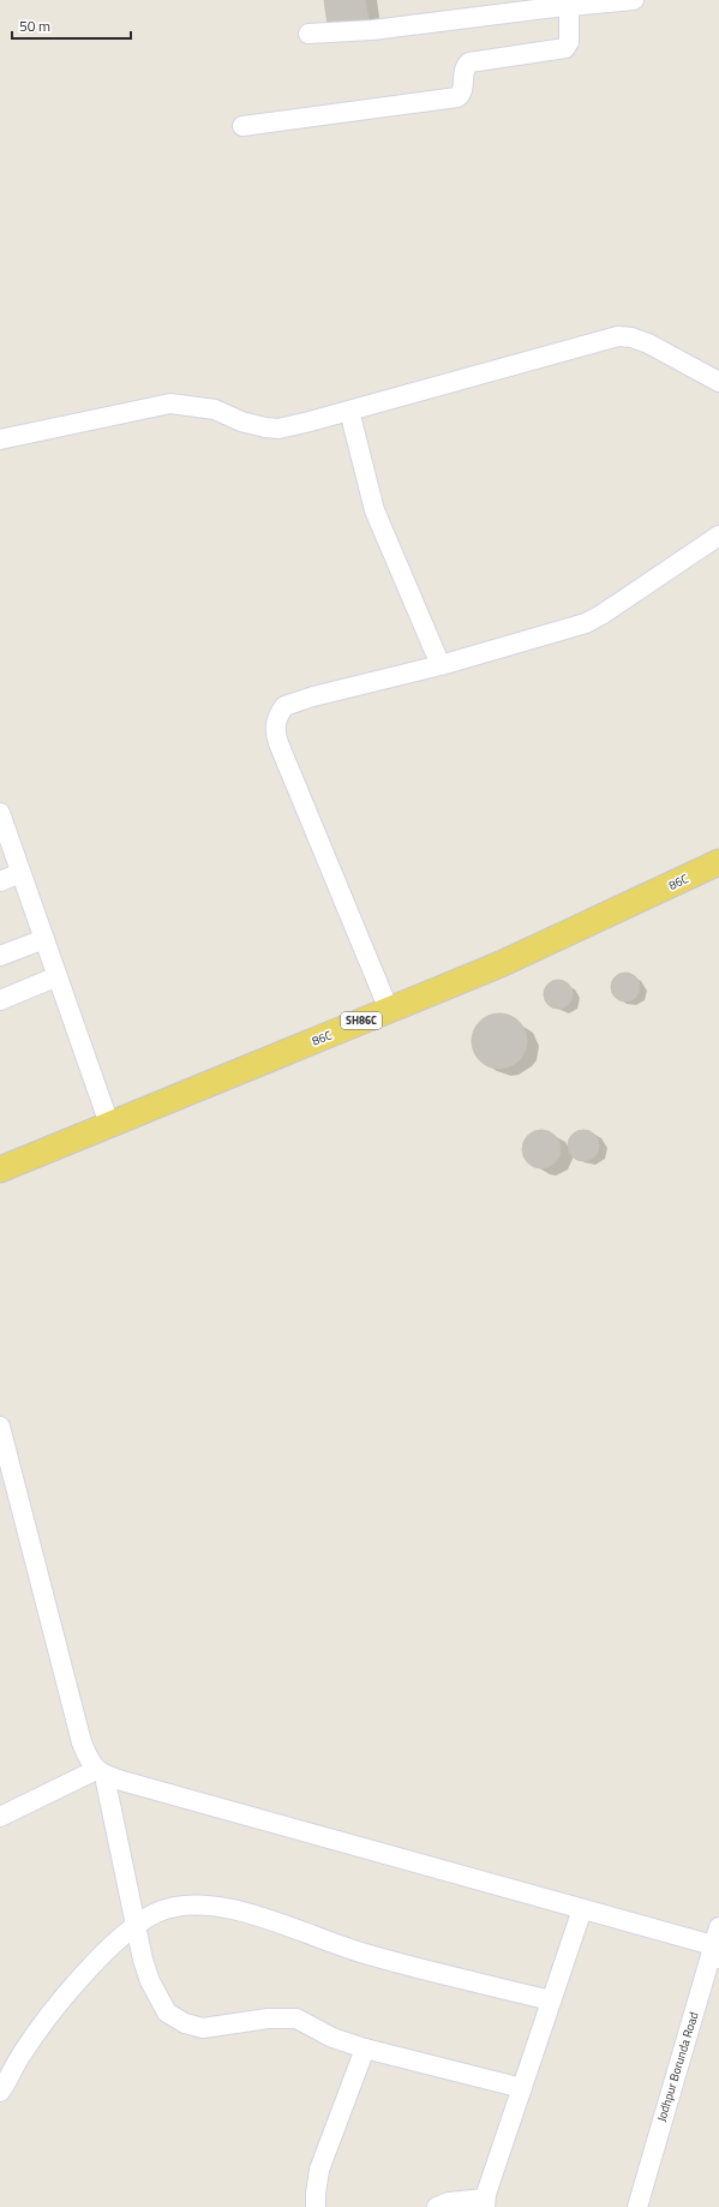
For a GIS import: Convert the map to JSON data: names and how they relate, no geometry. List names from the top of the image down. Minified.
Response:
{"streets":{"main road":["86C","SH86C"],"street":["Jodhpur Borunda Road"]},"scale_bar":"50 m"}
